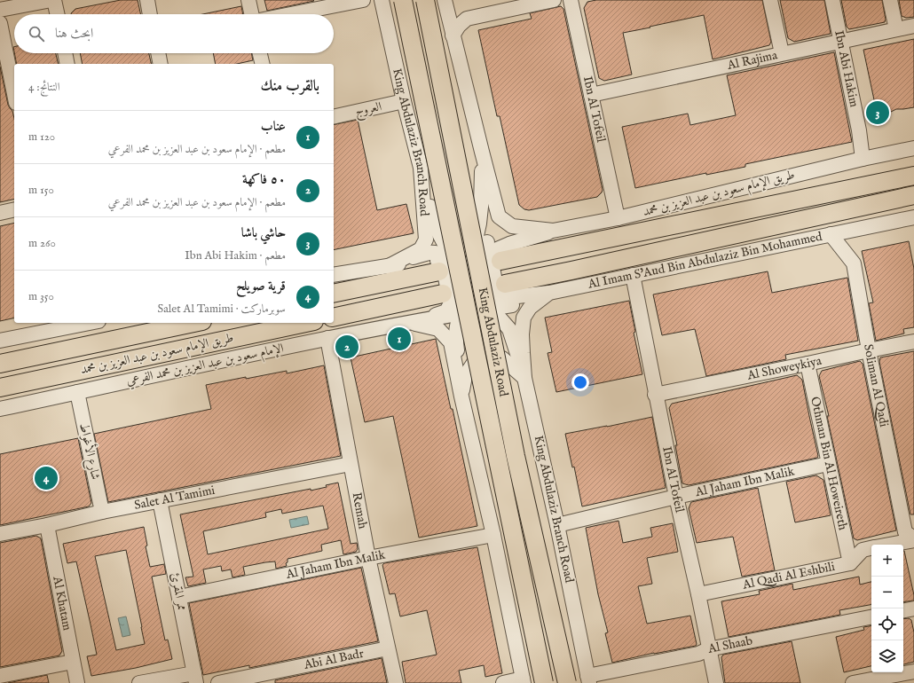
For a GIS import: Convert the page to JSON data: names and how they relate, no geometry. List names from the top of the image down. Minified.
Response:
{"streets":{"main road":["طريق الإمام سعود بن عبد العزيز بن محمد","Al Imam S'Aud Bin Abdulaziz Bin Mohammed","King Abdulaziz Road"],"street":["Al Rajima","Ibn Abi Hakim","العروج","Ibn Al Tofeil","King Abdulaziz Branch Road","الإمام سعود بن عبد العزيز بن محمد الفرعي","Al Showeykiya","Soliman Al Qadi","شارع الأغواط","Othman Bin Al Howeireth","Al Jaham Ibn Malik","Salet Al Tamimi","Remah","Al Qadi Al Eshbili","ممر المقرئ","Al Khatam","Al Shaab","Abi Al Badr"]},"crossings":[["Al Rajima","Ibn Abi Hakim"],["Al Rajima","Ibn Al Tofeil"],["Ibn Abi Hakim","طريق الإمام سعود بن عبد العزيز بن محمد"],["العروج","King Abdulaziz Branch Road"],["Ibn Al Tofeil","طريق الإمام سعود بن عبد العزيز بن محمد"],["Ibn Al Tofeil","Al Imam S'Aud Bin Abdulaziz Bin Mohammed"],["Ibn Al Tofeil","Al Showeykiya"],["Ibn Al Tofeil","Al Jaham Ibn Malik"],["Ibn Al Tofeil","Al Qadi Al Eshbili"],["Ibn Al Tofeil","Al Shaab"],["King Abdulaziz Branch Road","Al Imam S'Aud Bin Abdulaziz Bin Mohammed"],["King Abdulaziz Branch Road","Al Jaham Ibn Malik"],["King Abdulaziz Branch Road","Al Shaab"],["Al Imam S'Aud Bin Abdulaziz Bin Mohammed","Soliman Al Qadi"],["الإمام سعود بن عبد العزيز بن محمد الفرعي","شارع الأغواط"],["الإمام سعود بن عبد العزيز بن محمد الفرعي","Remah"],["Al Showeykiya","Soliman Al Qadi"],["Al Showeykiya","Othman Bin Al Howeireth"],["Soliman Al Qadi","Al Qadi Al Eshbili"],["شارع الأغواط","Salet Al Tamimi"],["Othman Bin Al Howeireth","Al Jaham Ibn Malik"],["Othman Bin Al Howeireth","Al Qadi Al Eshbili"],["Al Jaham Ibn Malik","Remah"],["Al Jaham Ibn Malik","ممر المقرئ"],["Salet Al Tamimi","Remah"],["Salet Al Tamimi","ممر المقرئ"],["Salet Al Tamimi","Al Khatam"],["Remah","Abi Al Badr"]],"page":{"search":"ابحث هنا","heading":["بالقرب منك","النتائج: 4"],"pins":["3","1","2","4"],"list":[{"mark":"1","name":"عناب","note":"مطعم · الإمام سعود بن عبد العزيز بن محمد الفرعي","value":"120 m"},{"mark":"2","name":"٥٠ فاكهة","note":"مطعم · الإمام سعود بن عبد العزيز بن محمد الفرعي","value":"150 m"},{"mark":"3","name":"حاشي باشا","note":"مطعم · Ibn Abi Hakim","value":"260 m"},{"mark":"4","name":"قرية صويلح","note":"سوبرماركت · Salet Al Tamimi","value":"350 m"}],"map_buttons":["+","−"]}}
